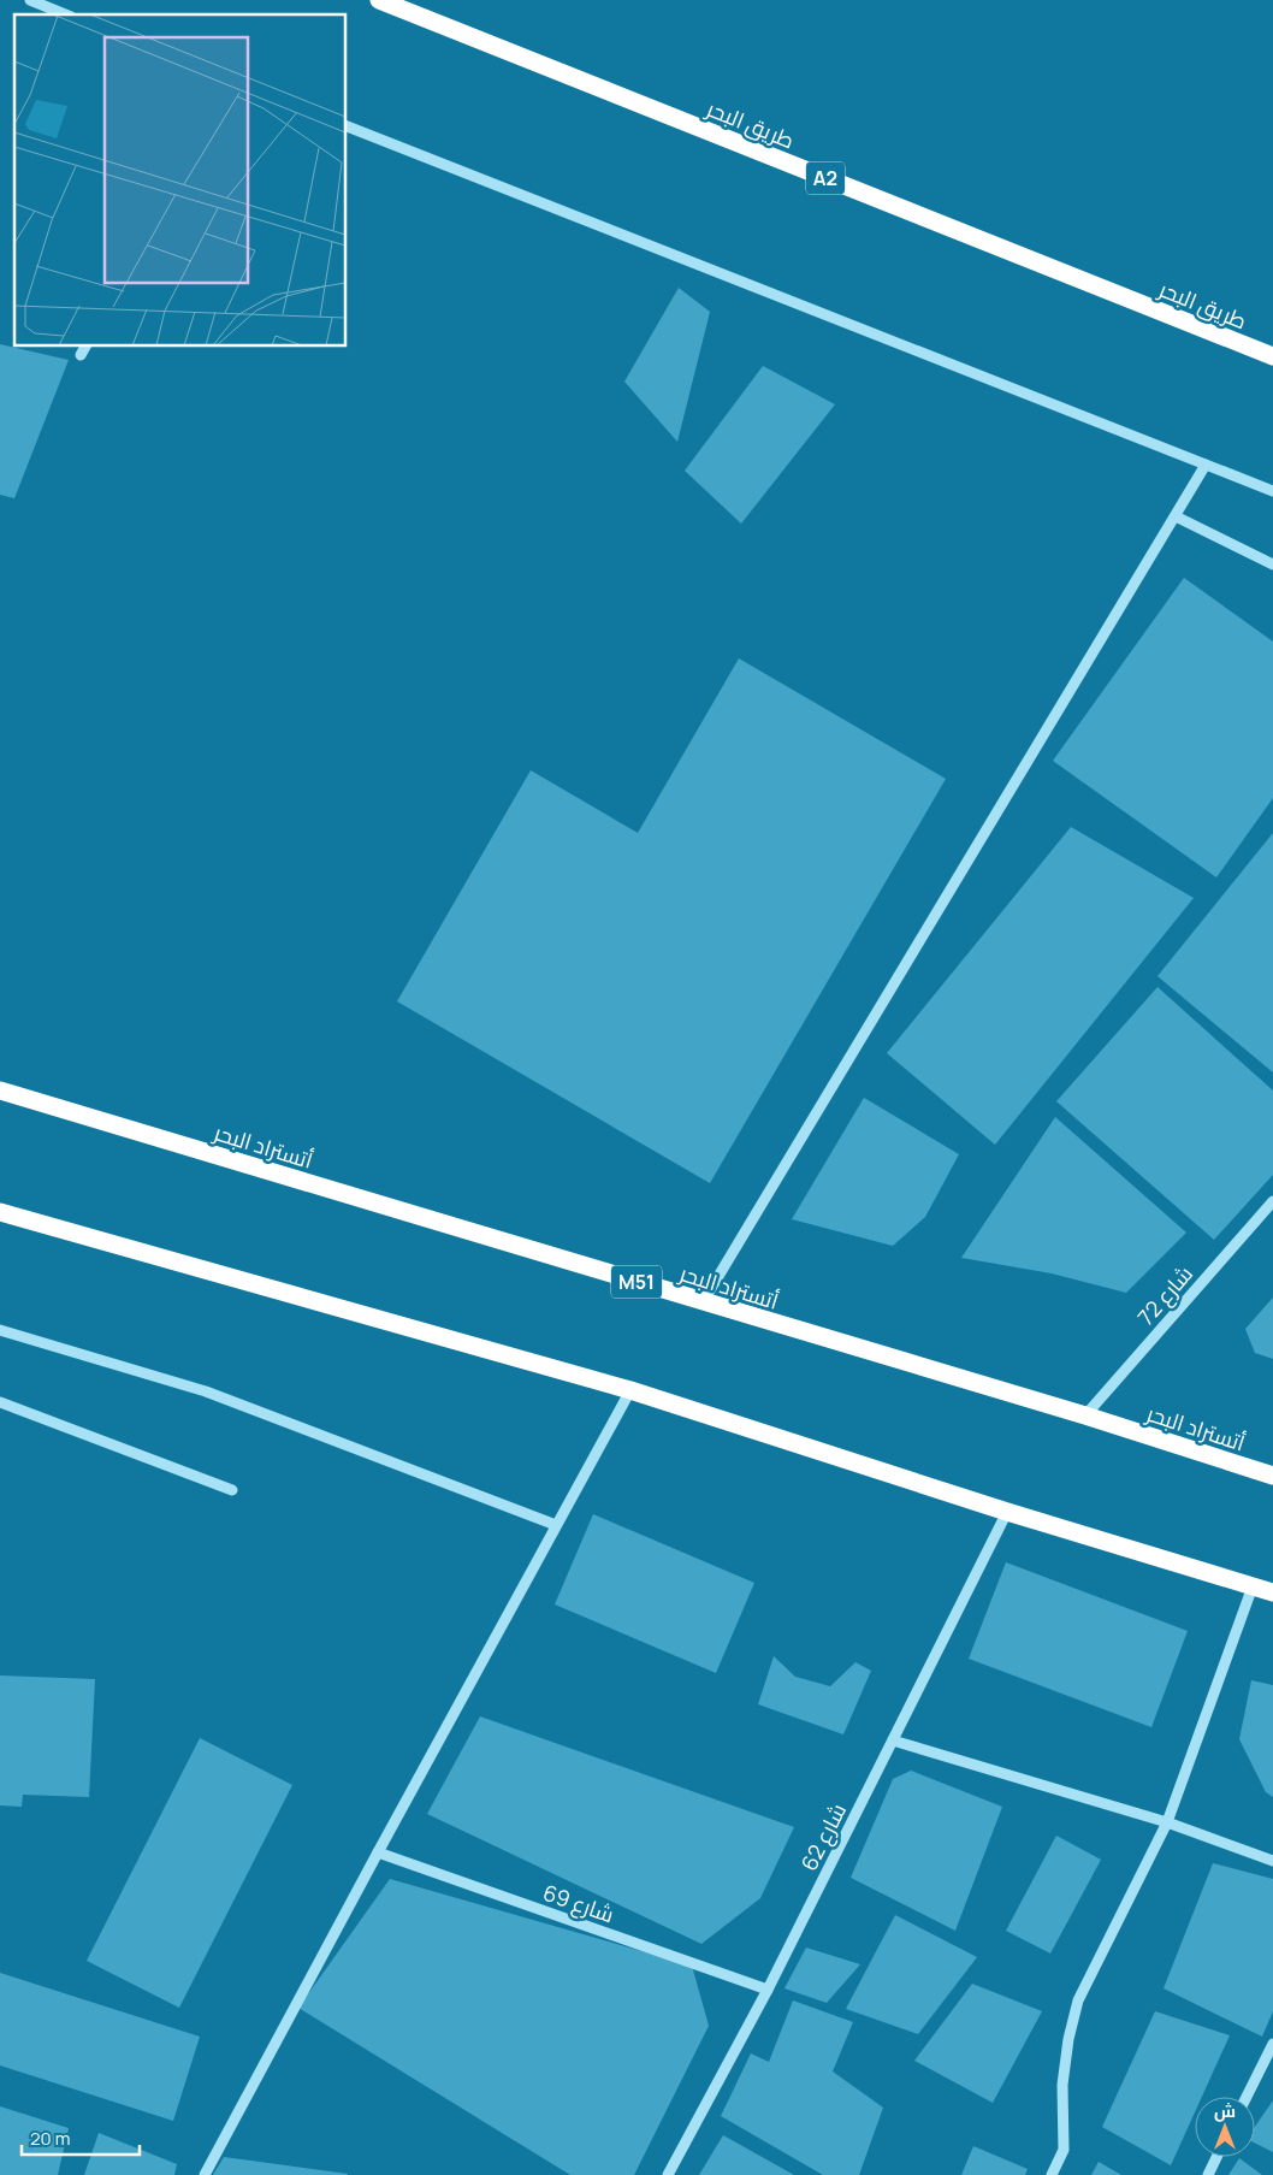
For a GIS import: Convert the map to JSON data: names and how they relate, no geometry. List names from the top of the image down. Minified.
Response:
{"streets":{"highway":["طريق البحر","A2","أتستراد البحر","M51"],"street":["شارع 72","شارع 62","شارع 69"]},"crossings":[["أتستراد البحر","شارع 72"],["شارع 62","شارع 69"]],"scale_bar":"20 m","north":"top"}
